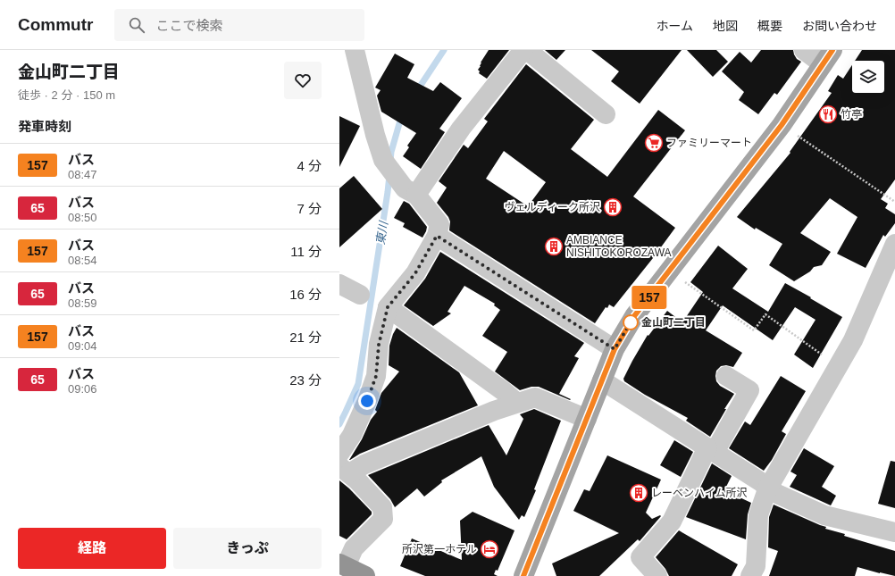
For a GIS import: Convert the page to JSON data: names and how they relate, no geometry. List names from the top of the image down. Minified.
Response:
{"water":["東川"],"places":{"restaurant":["竹亭"],"supermarket":["ファミリーマート"],"building":["ヴェルディーク所沢","AMBIANCE NISHITOKOROZAWA","レーベンハイム所沢"],"other":["金山町二丁目"],"hotel":["所沢第一ホテル"]},"lines":["bus line 157"],"page":{"header":"Commutr","search":"ここで検索","nav":["ホーム","地図","概要","お問い合わせ"],"heading":[["金山町二丁目","徒歩 · 2 分 · 150 m"],"発車時刻"],"on_map":"157","list":[{"mark":"157","name":"バス","note":"08:47","value":"4 分"},{"mark":"65","name":"バス","note":"08:50","value":"7 分"},{"mark":"157","name":"バス","note":"08:54","value":"11 分"},{"mark":"65","name":"バス","note":"08:59","value":"16 分"},{"mark":"157","name":"バス","note":"09:04","value":"21 分"},{"mark":"65","name":"バス","note":"09:06","value":"23 分"}],"buttons":["経路","きっぷ"]}}
